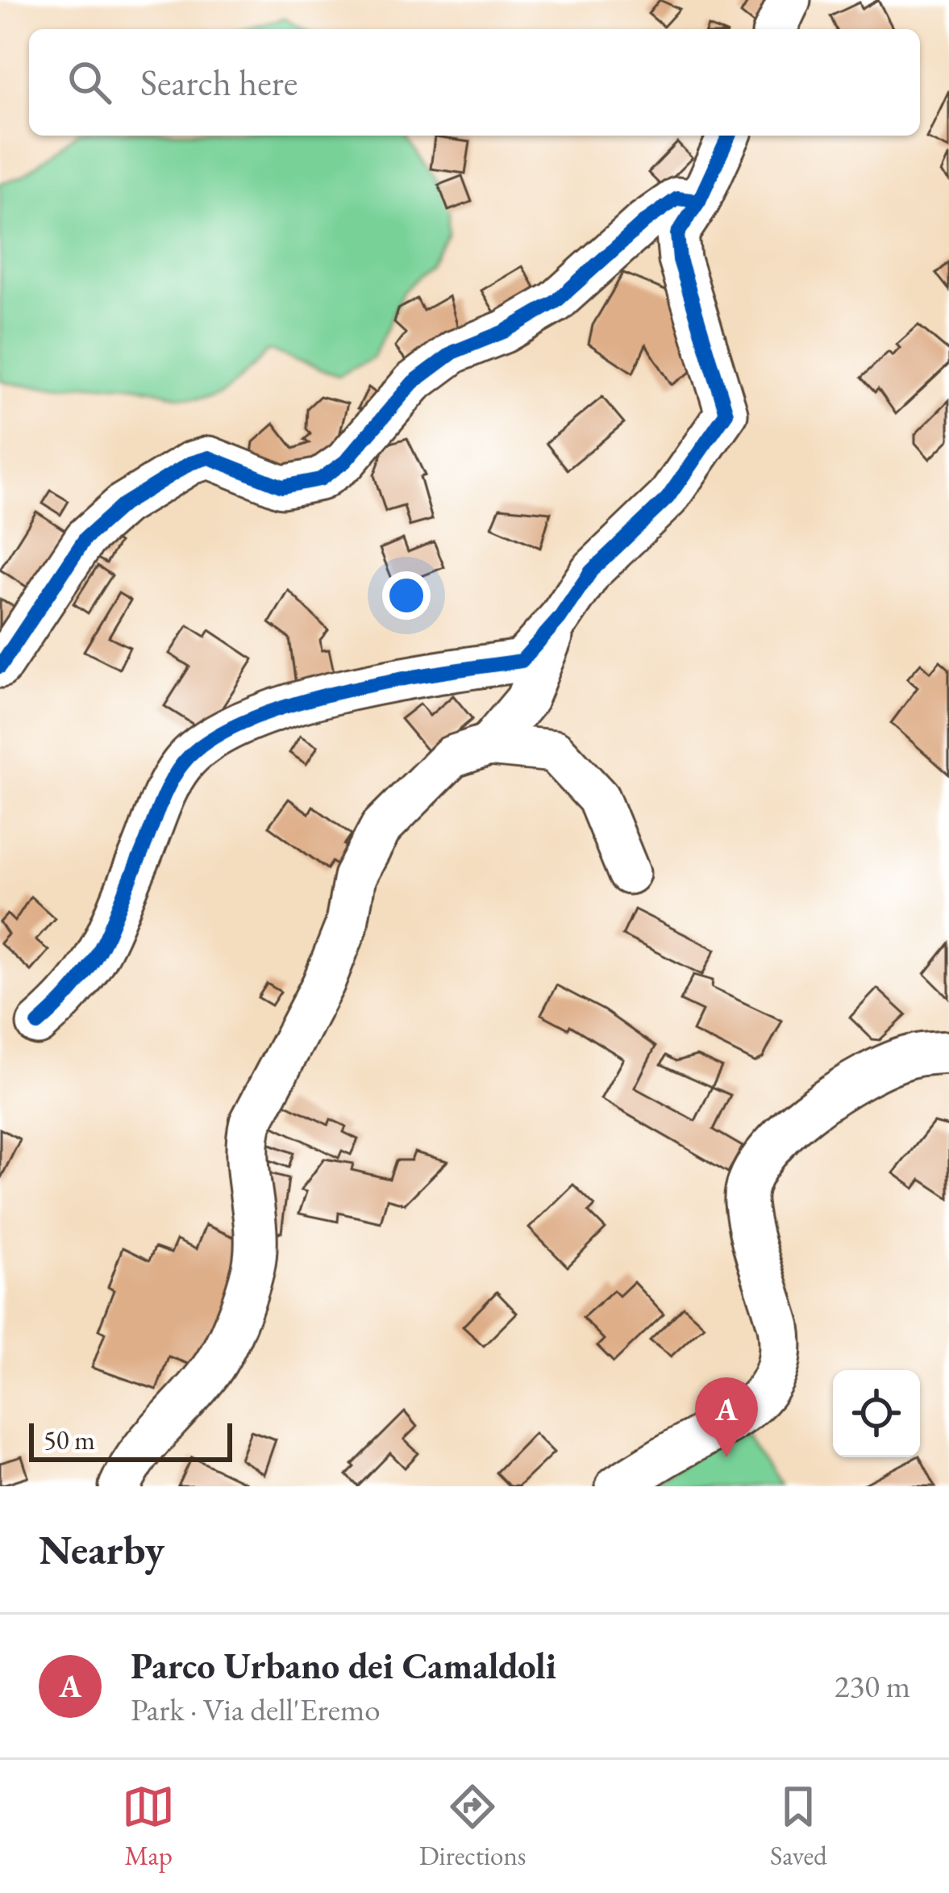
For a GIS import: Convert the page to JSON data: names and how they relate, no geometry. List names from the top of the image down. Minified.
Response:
{"scale_bar":"50 m","page":{"search":"Search here","pins":"A","scale":"50 m","heading":"Nearby","list":[{"mark":"A","name":"Parco Urbano dei Camaldoli","note":"Park · Via dell'Eremo","value":"230 m"}],"nav":["Map","Directions","Saved"]}}
